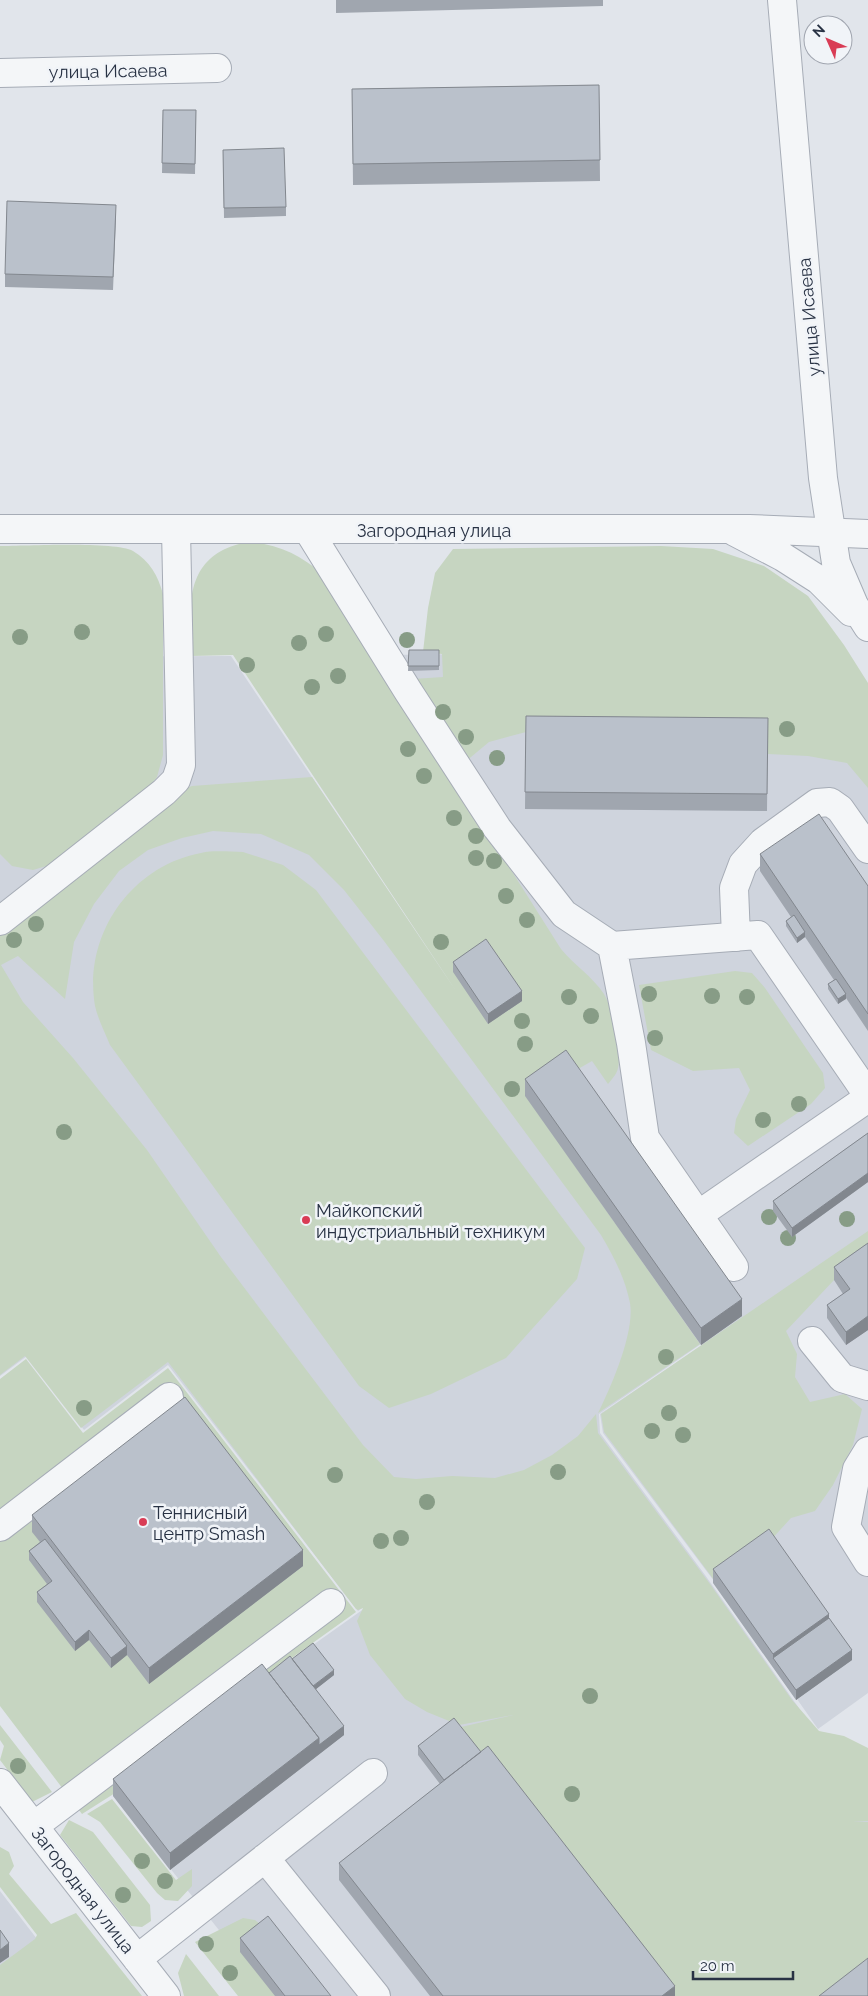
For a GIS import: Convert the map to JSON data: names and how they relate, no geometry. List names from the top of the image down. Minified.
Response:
{"streets":{"street":["улица Исаева","Загородная улица"]},"crossings":[["улица Исаева","Загородная улица"]],"places":["Майкопский индустриальный техникум","Теннисный центр Smash"],"scale_bar":"20 m","north":"top left"}
